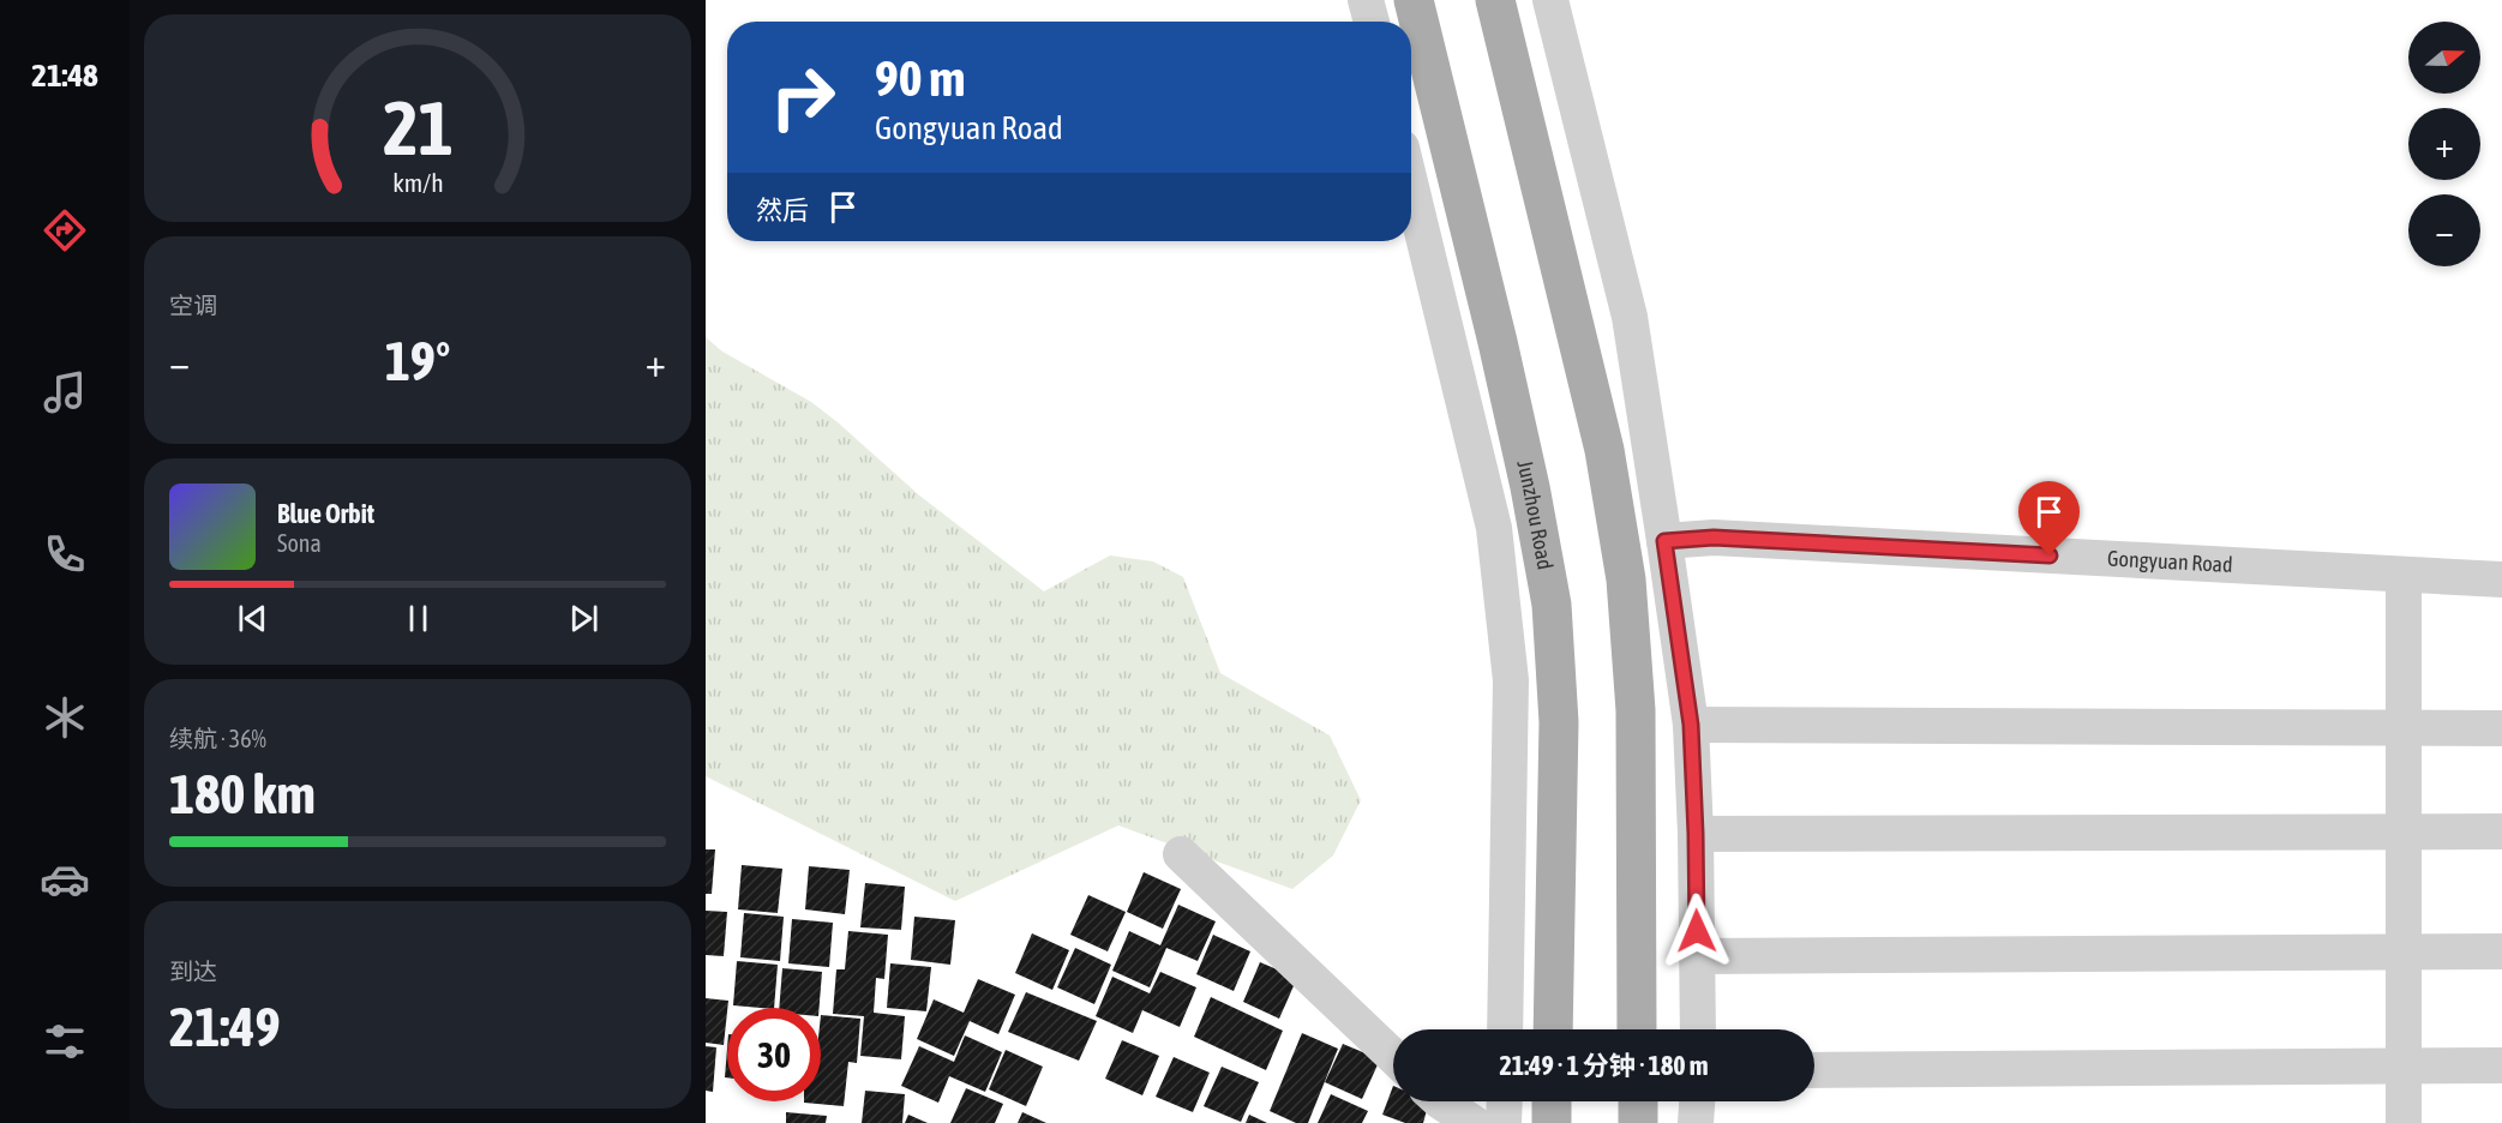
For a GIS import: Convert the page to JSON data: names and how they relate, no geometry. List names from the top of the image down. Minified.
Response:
{"streets":{"main road":["Junzhou Road"],"street":["Gongyuan Road"]},"north":"right","page":{"tabs":"21:48","map_buttons":["+","−"],"turn":["90 m","Gongyuan Road"],"then":"然后","tile":["空调",["续航 · 36%","180 km"],["到达","21:49"]],"heat":["−","19°","+"],"song":["Blue Orbit","Sona"],"limit":"30","trip":"21:49 · 1 分钟 · 180 m","gauge":["21","km/h"]}}
